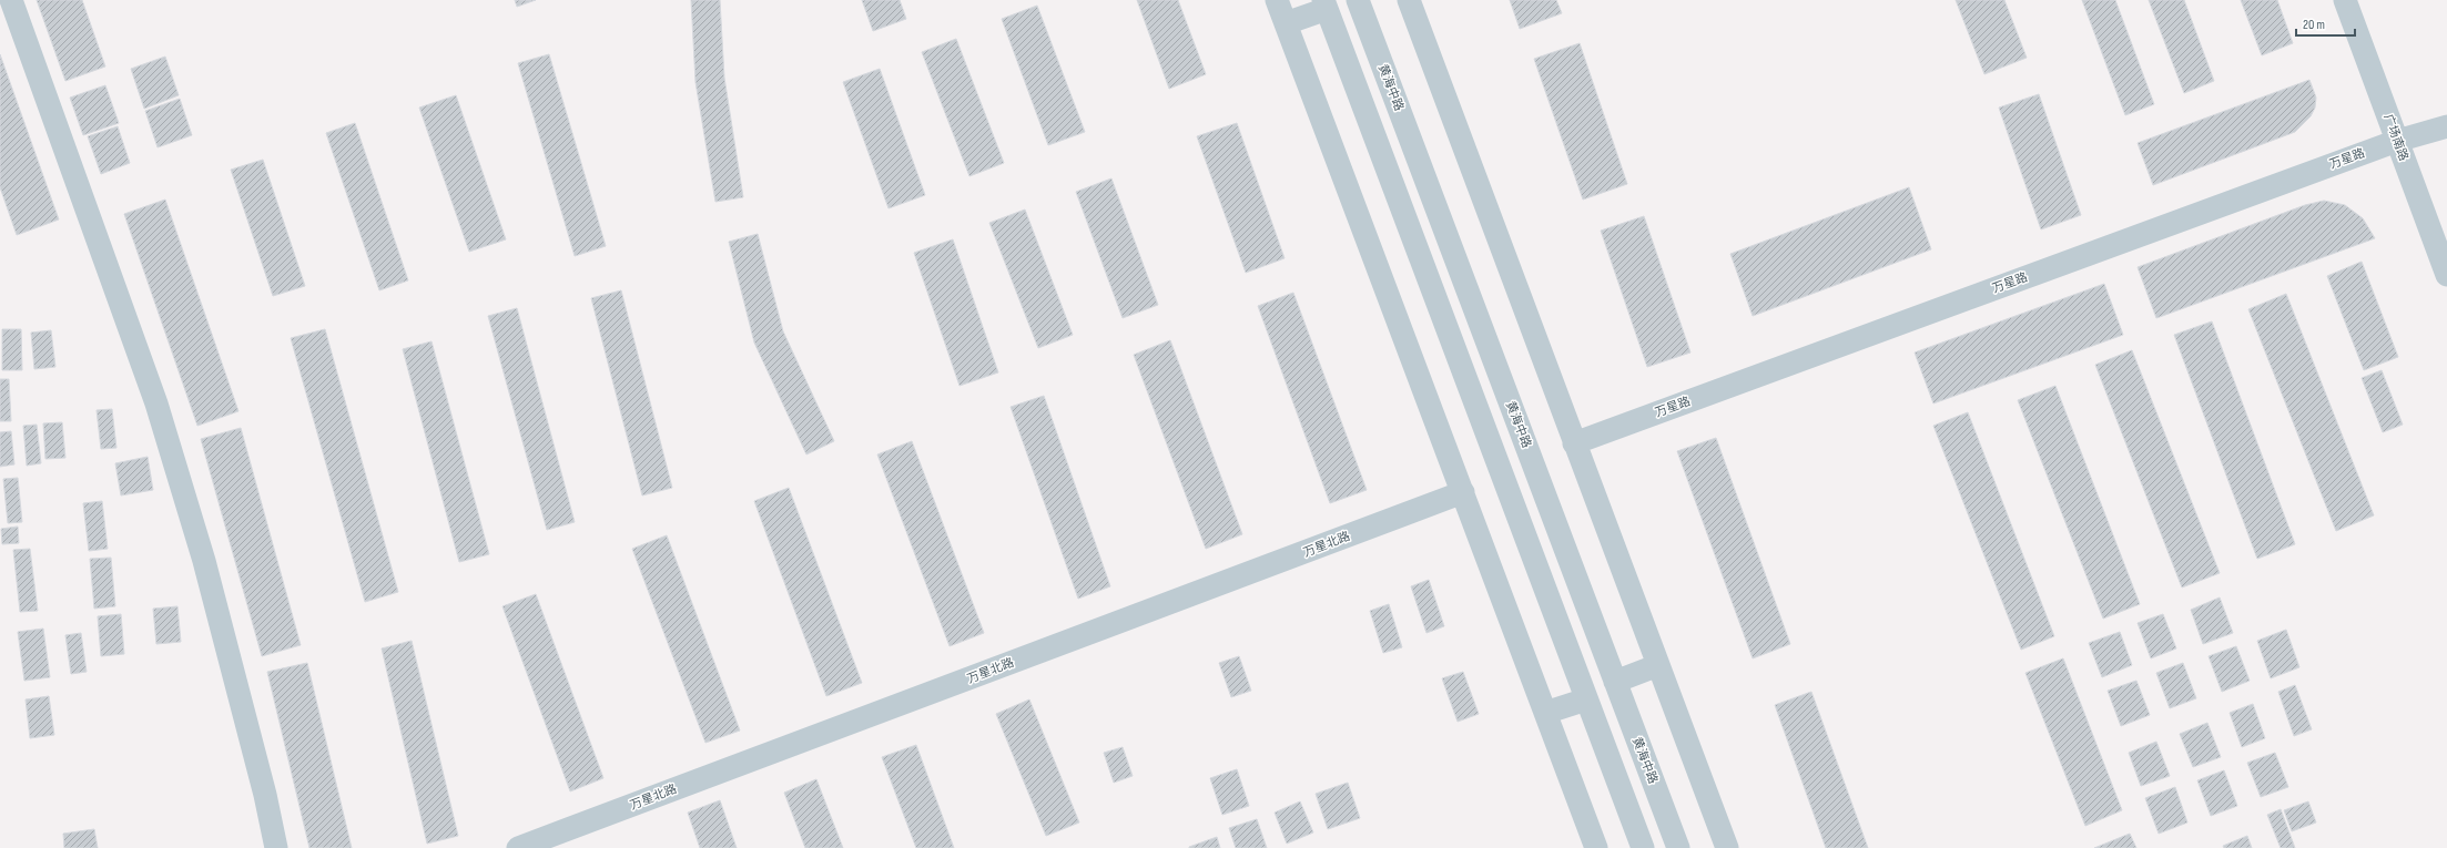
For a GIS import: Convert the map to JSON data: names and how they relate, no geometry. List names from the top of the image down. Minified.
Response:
{"streets":{"street":["黄海中路","广场南路","万星路","万星北路"]},"crossings":[["广场南路","万星路"]],"scale_bar":"20 m"}
